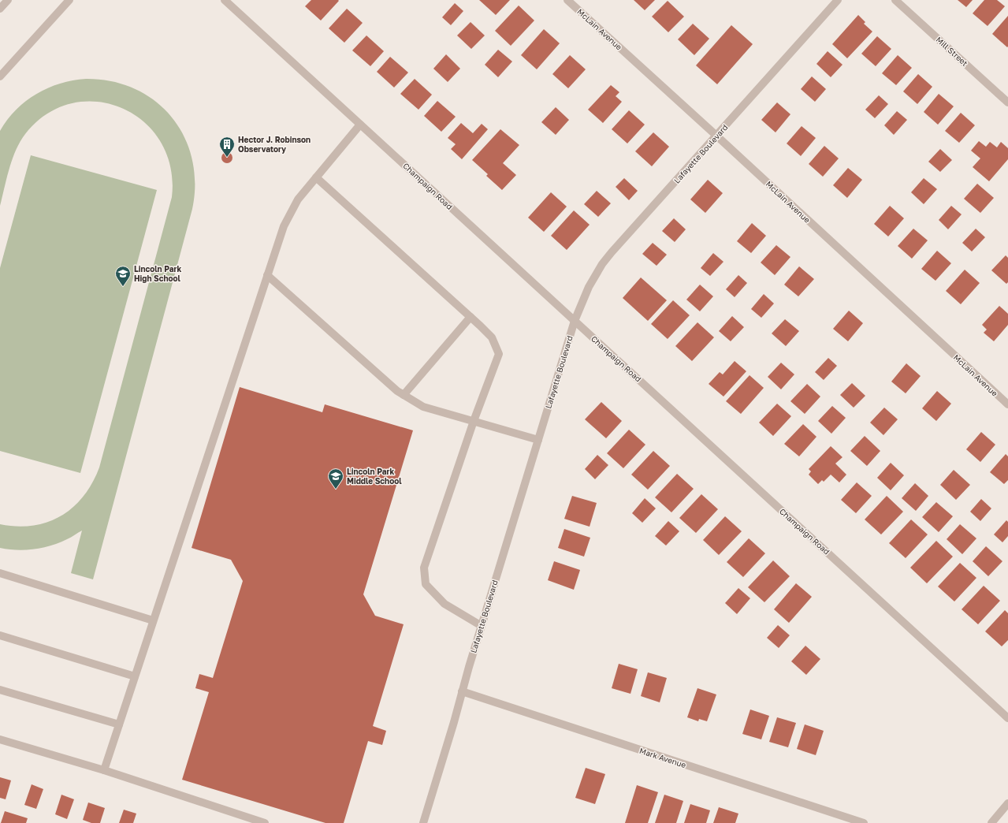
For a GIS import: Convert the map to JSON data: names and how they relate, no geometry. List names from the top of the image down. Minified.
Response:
{"streets":{"street":["McLain Avenue","Mill Street","Lafayette Boulevard","Champaign Road","Mark Avenue"]},"crossings":[["McLain Avenue","Lafayette Boulevard"],["Lafayette Boulevard","Champaign Road"],["Lafayette Boulevard","Mark Avenue"]],"places":{"building":["Hector J. Robinson Observatory"],"school or university":["Lincoln Park High School","Lincoln Park Middle School"]}}
